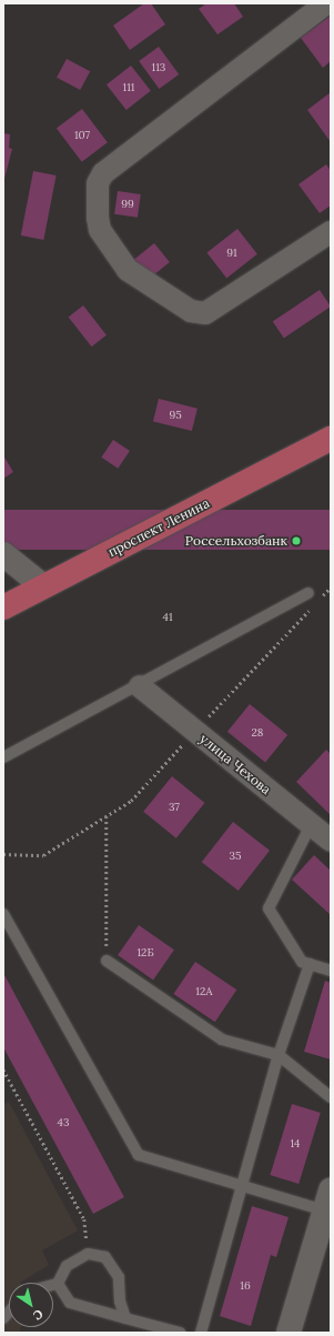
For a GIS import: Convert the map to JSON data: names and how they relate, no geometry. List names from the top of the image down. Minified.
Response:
{"streets":{"main road":["проспект Ленина"],"street":["улица Чехова"]},"places":["Россельхозбанк"],"house_numbers":["113","111","107","99","91","95","41","28","37","35","12Б","12А","43","14","16"],"north":"bottom right"}
